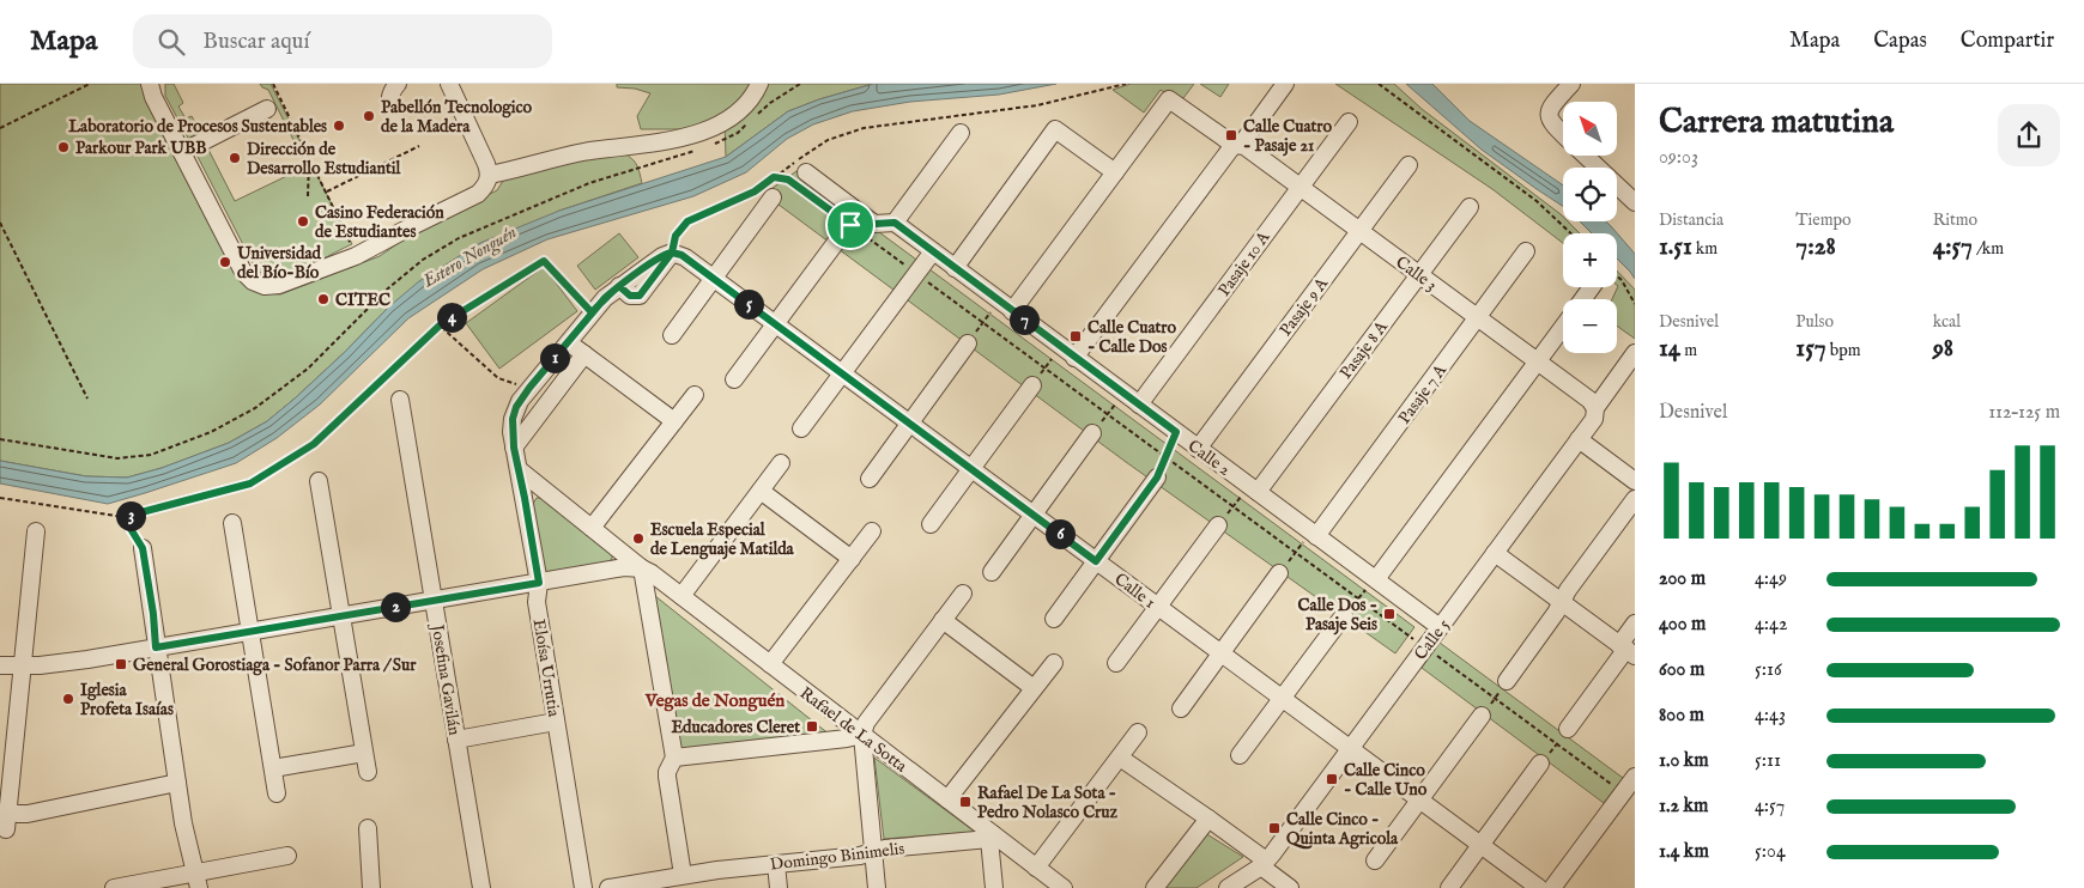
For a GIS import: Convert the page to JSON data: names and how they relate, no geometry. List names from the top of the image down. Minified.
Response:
{"streets":{"street":["Pasaje 10 A","Calle 3","Pasaje 9 A","Pasaje 8 A","Pasaje 7 A","Calle 2","Calle 1","Calle 5","Eloísa Urrutia","Josefina Gavilán","Rafael de La Sotta","Domingo Binimelis"]},"crossings":[["Pasaje 10 A","Calle 3"],["Pasaje 10 A","Calle 2"],["Calle 3","Pasaje 9 A"],["Calle 3","Pasaje 8 A"],["Calle 3","Pasaje 7 A"],["Calle 3","Calle 5"],["Pasaje 9 A","Calle 2"],["Pasaje 8 A","Calle 2"],["Pasaje 7 A","Calle 2"],["Calle 2","Calle 5"],["Calle 1","Calle 5"],["Calle 1","Eloísa Urrutia"],["Eloísa Urrutia","Rafael de La Sotta"],["Rafael de La Sotta","Domingo Binimelis"]],"districts":["Vegas de Nonguén"],"water":["Estero Nonguén"],"places":{"other":["Pabellón Tecnologico de la Madera","Laboratorio de Procesos Sustentables","Parkour Park UBB","Dirección de Desarrollo Estudiantil","Casino Federación de Estudiantes","Universidad del Bío-Bío","CITEC","Escuela Especial de Lenguaje Matilda","Iglesia Profeta Isaías"],"transit":["Calle Cuatro - Pasaje 21","Calle Cuatro - Calle Dos","Calle Dos - Pasaje Seis","General Gorostiaga - Sofanor Parra / Sur","Educadores Cleret","Calle Cinco - Calle Uno","Rafael De La Sota - Pedro Nolasco Cruz","Calle Cinco - Quinta Agricola"]},"north":"top left","page":{"header":"Mapa","search":"Buscar aquí","nav":["Mapa","Capas","Compartir"],"heading":["Carrera matutina","09:03"],"map_buttons":["+","−"],"stats":[["Distancia","1.51 km"],["Tiempo","7:28"],["Ritmo","4:57 /km"],["Desnivel","14 m"],["Pulso","157 bpm"],["kcal","98"]],"pins":["5","4","7","1","3","6","2"],"chart":["Desnivel","112–125 m"],"list":[{"name":"200 m","note":"4:49"},{"name":"400 m","note":"4:42"},{"name":"600 m","note":"5:16"},{"name":"800 m","note":"4:43"},{"name":"1.0 km","note":"5:11"},{"name":"1.2 km","note":"4:57"},{"name":"1.4 km","note":"5:04"}]}}
